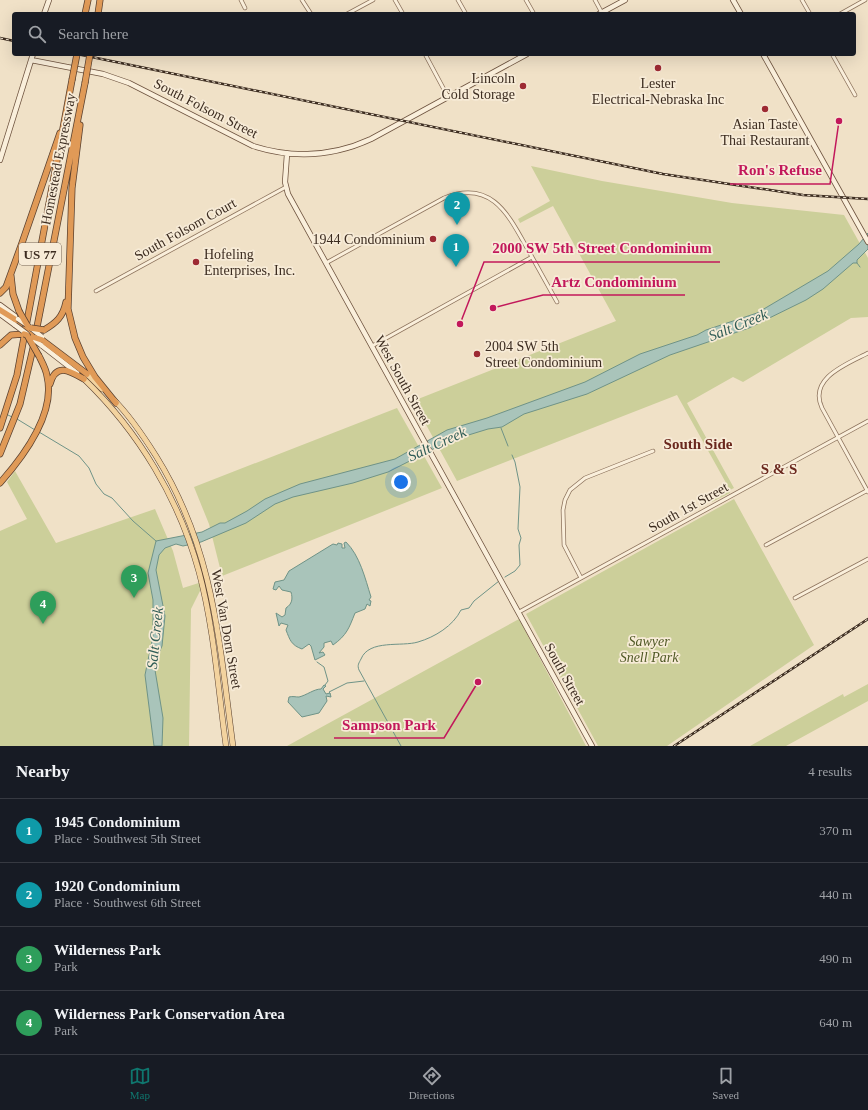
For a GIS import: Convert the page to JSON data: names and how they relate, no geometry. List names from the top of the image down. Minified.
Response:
{"streets":{"highway":["Homestead Expressway","US 77"],"main road":["West Van Dorn Street"],"street":["South Folsom Street","South Folsom Court","West South Street","South 1st Street","South Street"]},"crossings":[["South Folsom Street","West South Street"],["South Folsom Court","West South Street"],["West South Street","South 1st Street"],["West South Street","South Street"],["South 1st Street","South Street"]],"districts":["South Side","S & S"],"water":["Salt Creek"],"parks":["Sawyer Snell Park"],"places":["Lester Electrical-Nebraska Inc","Lincoln Cold Storage","Asian Taste Thai Restaurant","Ron's Refuse","1944 Condominium","Hofeling Enterprises, Inc.","Artz Condominium","2000 SW 5th Street Condominium","2004 SW 5th Street Condominium","Sampson Park"],"page":{"search":"Search here","pins":["2","1","3","4"],"heading":["Nearby","4 results"],"list":[{"mark":"1","name":"1945 Condominium","note":"Place · Southwest 5th Street","value":"370 m"},{"mark":"2","name":"1920 Condominium","note":"Place · Southwest 6th Street","value":"440 m"},{"mark":"3","name":"Wilderness Park","note":"Park","value":"490 m"},{"mark":"4","name":"Wilderness Park Conservation Area","note":"Park","value":"640 m"}],"nav":["Map","Directions","Saved"]}}
